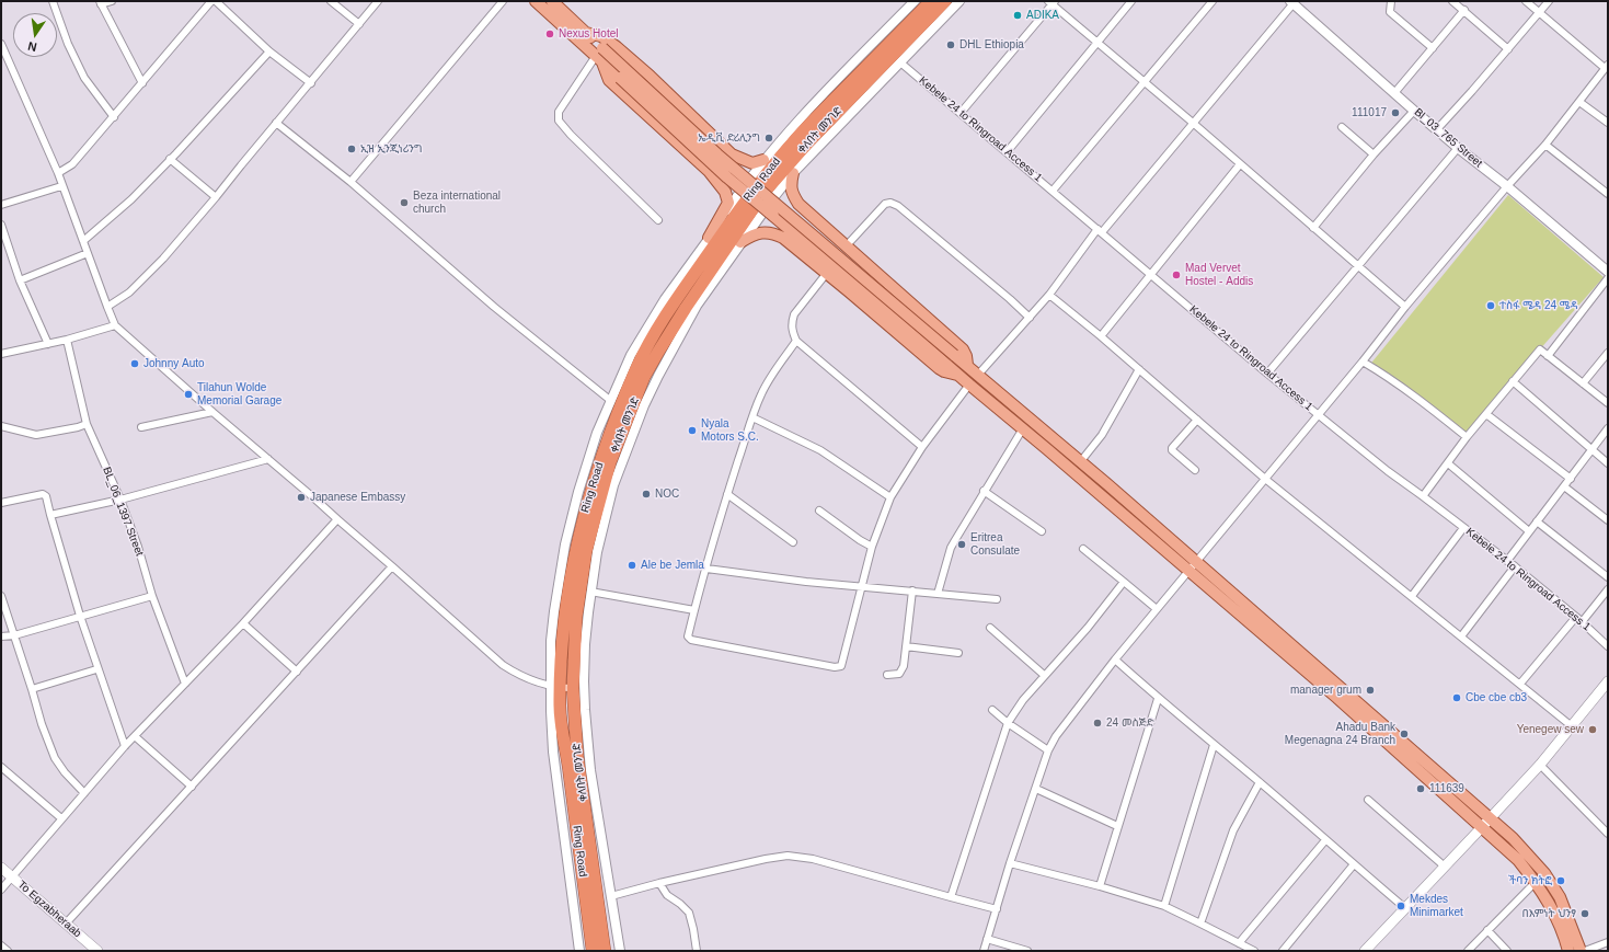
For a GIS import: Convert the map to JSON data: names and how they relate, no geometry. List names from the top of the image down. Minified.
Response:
{"streets":{"highway":["ቀለበት መንገድ","Ring Road"],"main road":["To Egzabheraab"],"street":["Kebele 24 to Ringroad Access 1","Bl_03_765 Street","BL_06_1397 Street"]},"places":["ADIKA","Nexus Hotel","DHL Ethiopia","111017","ኤዲቪ ድሪሊንግ","ኢዝ ኢንጂነሪንግ","Beza international church","Mad Vervet Hostel - Addis","ተስፋ ሜዳ 24 ሜዳ","Johnny Auto","Tilahun Wolde Memorial Garage","Nyala Motors S.C.","NOC","Japanese Embassy","Eritrea Consulate","Ale be Jemla","manager grum","Cbe cbe cb3","24 መስጅድ","Yenegew sew","Ahadu Bank Megenagna 24 Branch","111639","ችባን ክትፎ","Mekdes Minimarket","በእምነት ህንፃ"],"north":"bottom"}
